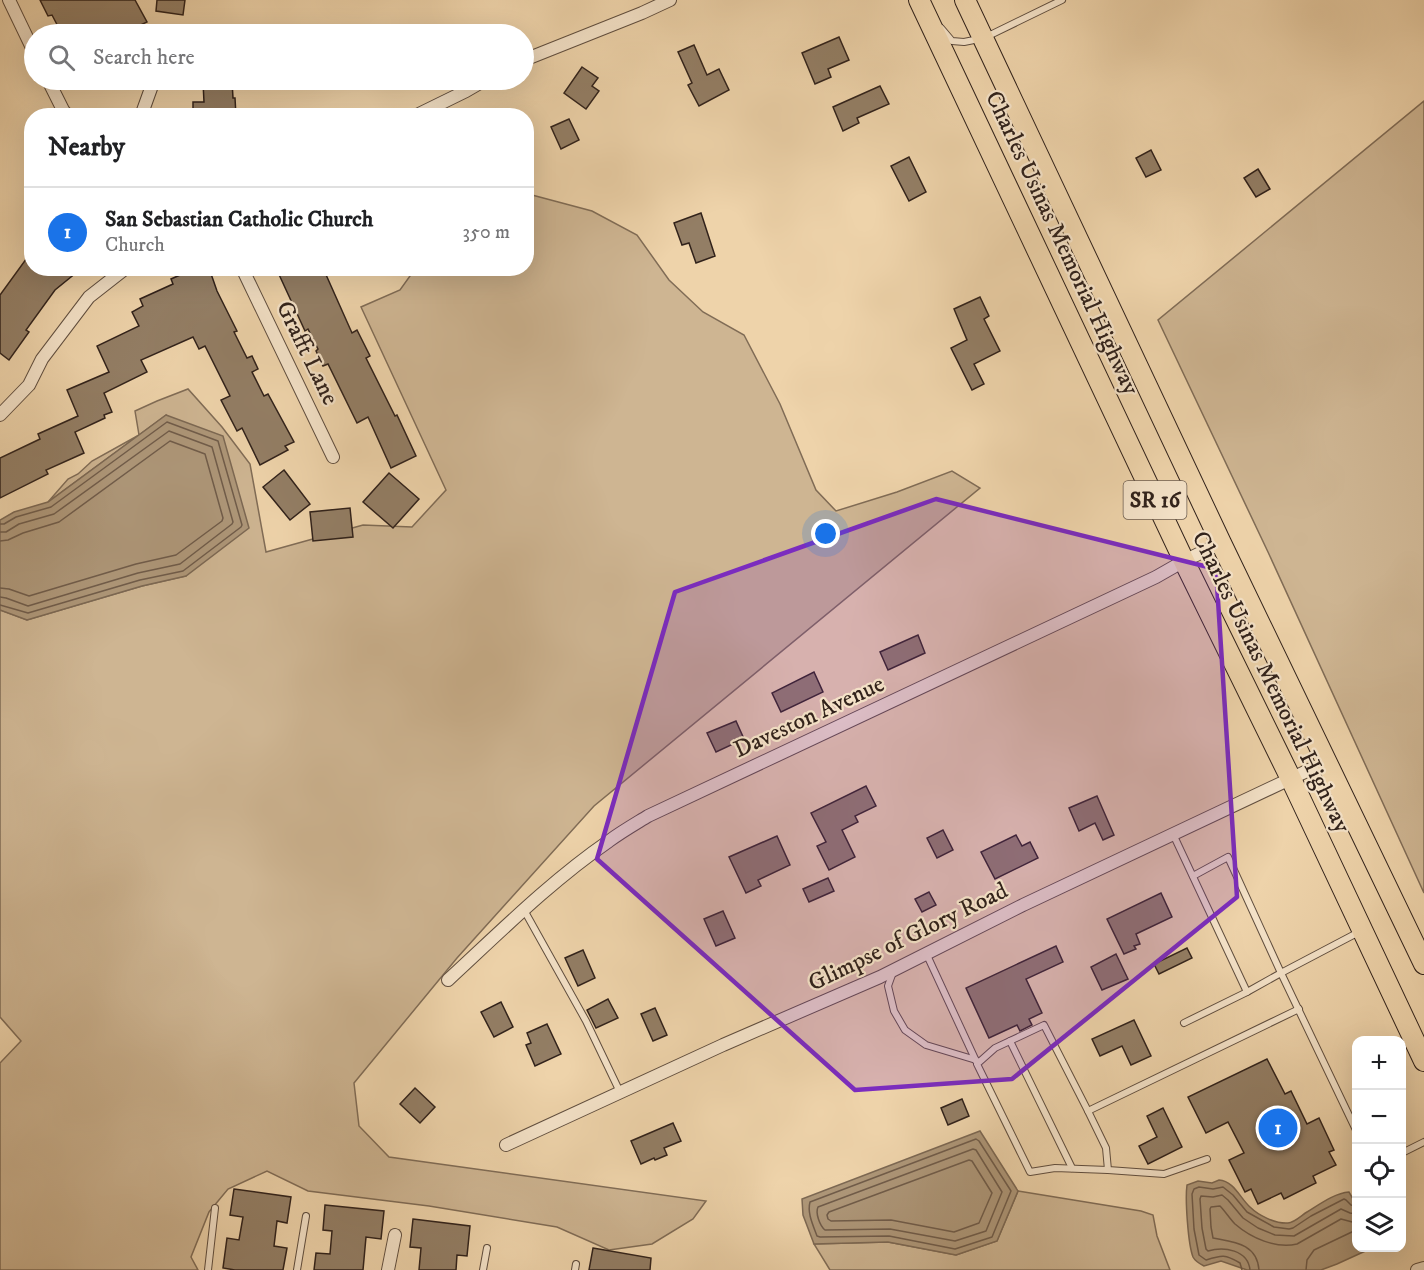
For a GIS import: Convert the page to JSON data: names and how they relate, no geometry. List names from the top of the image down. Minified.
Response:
{"streets":{"highway":["Charles Usinas Memorial Highway","SR 16"],"street":["Grafft Lane","Daveston Avenue","Glimpse of Glory Road"]},"crossings":[["Charles Usinas Memorial Highway","Daveston Avenue"],["Charles Usinas Memorial Highway","Glimpse of Glory Road"]],"page":{"search":"Search here","heading":"Nearby","list":[{"mark":"1","name":"San Sebastian Catholic Church","note":"Church","value":"350 m"}],"map_buttons":["+","−"],"pins":"1"}}
